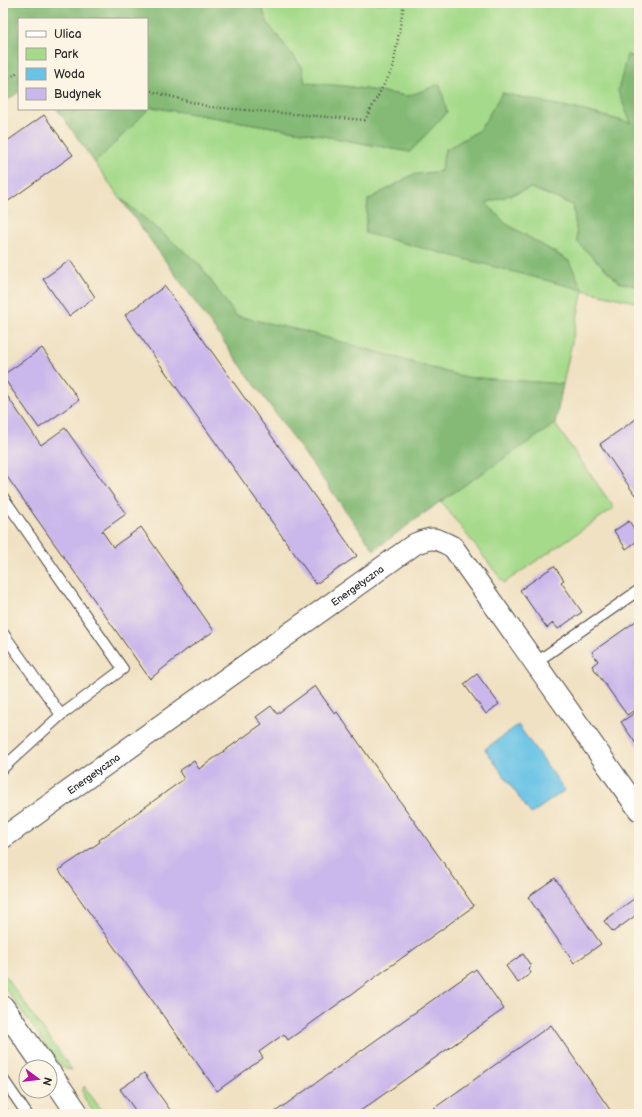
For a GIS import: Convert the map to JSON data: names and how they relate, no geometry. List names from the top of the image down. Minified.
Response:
{"streets":{"street":["Energetyczna"]},"legend":["Ulica","Park","Woda","Budynek"],"north":"right"}
